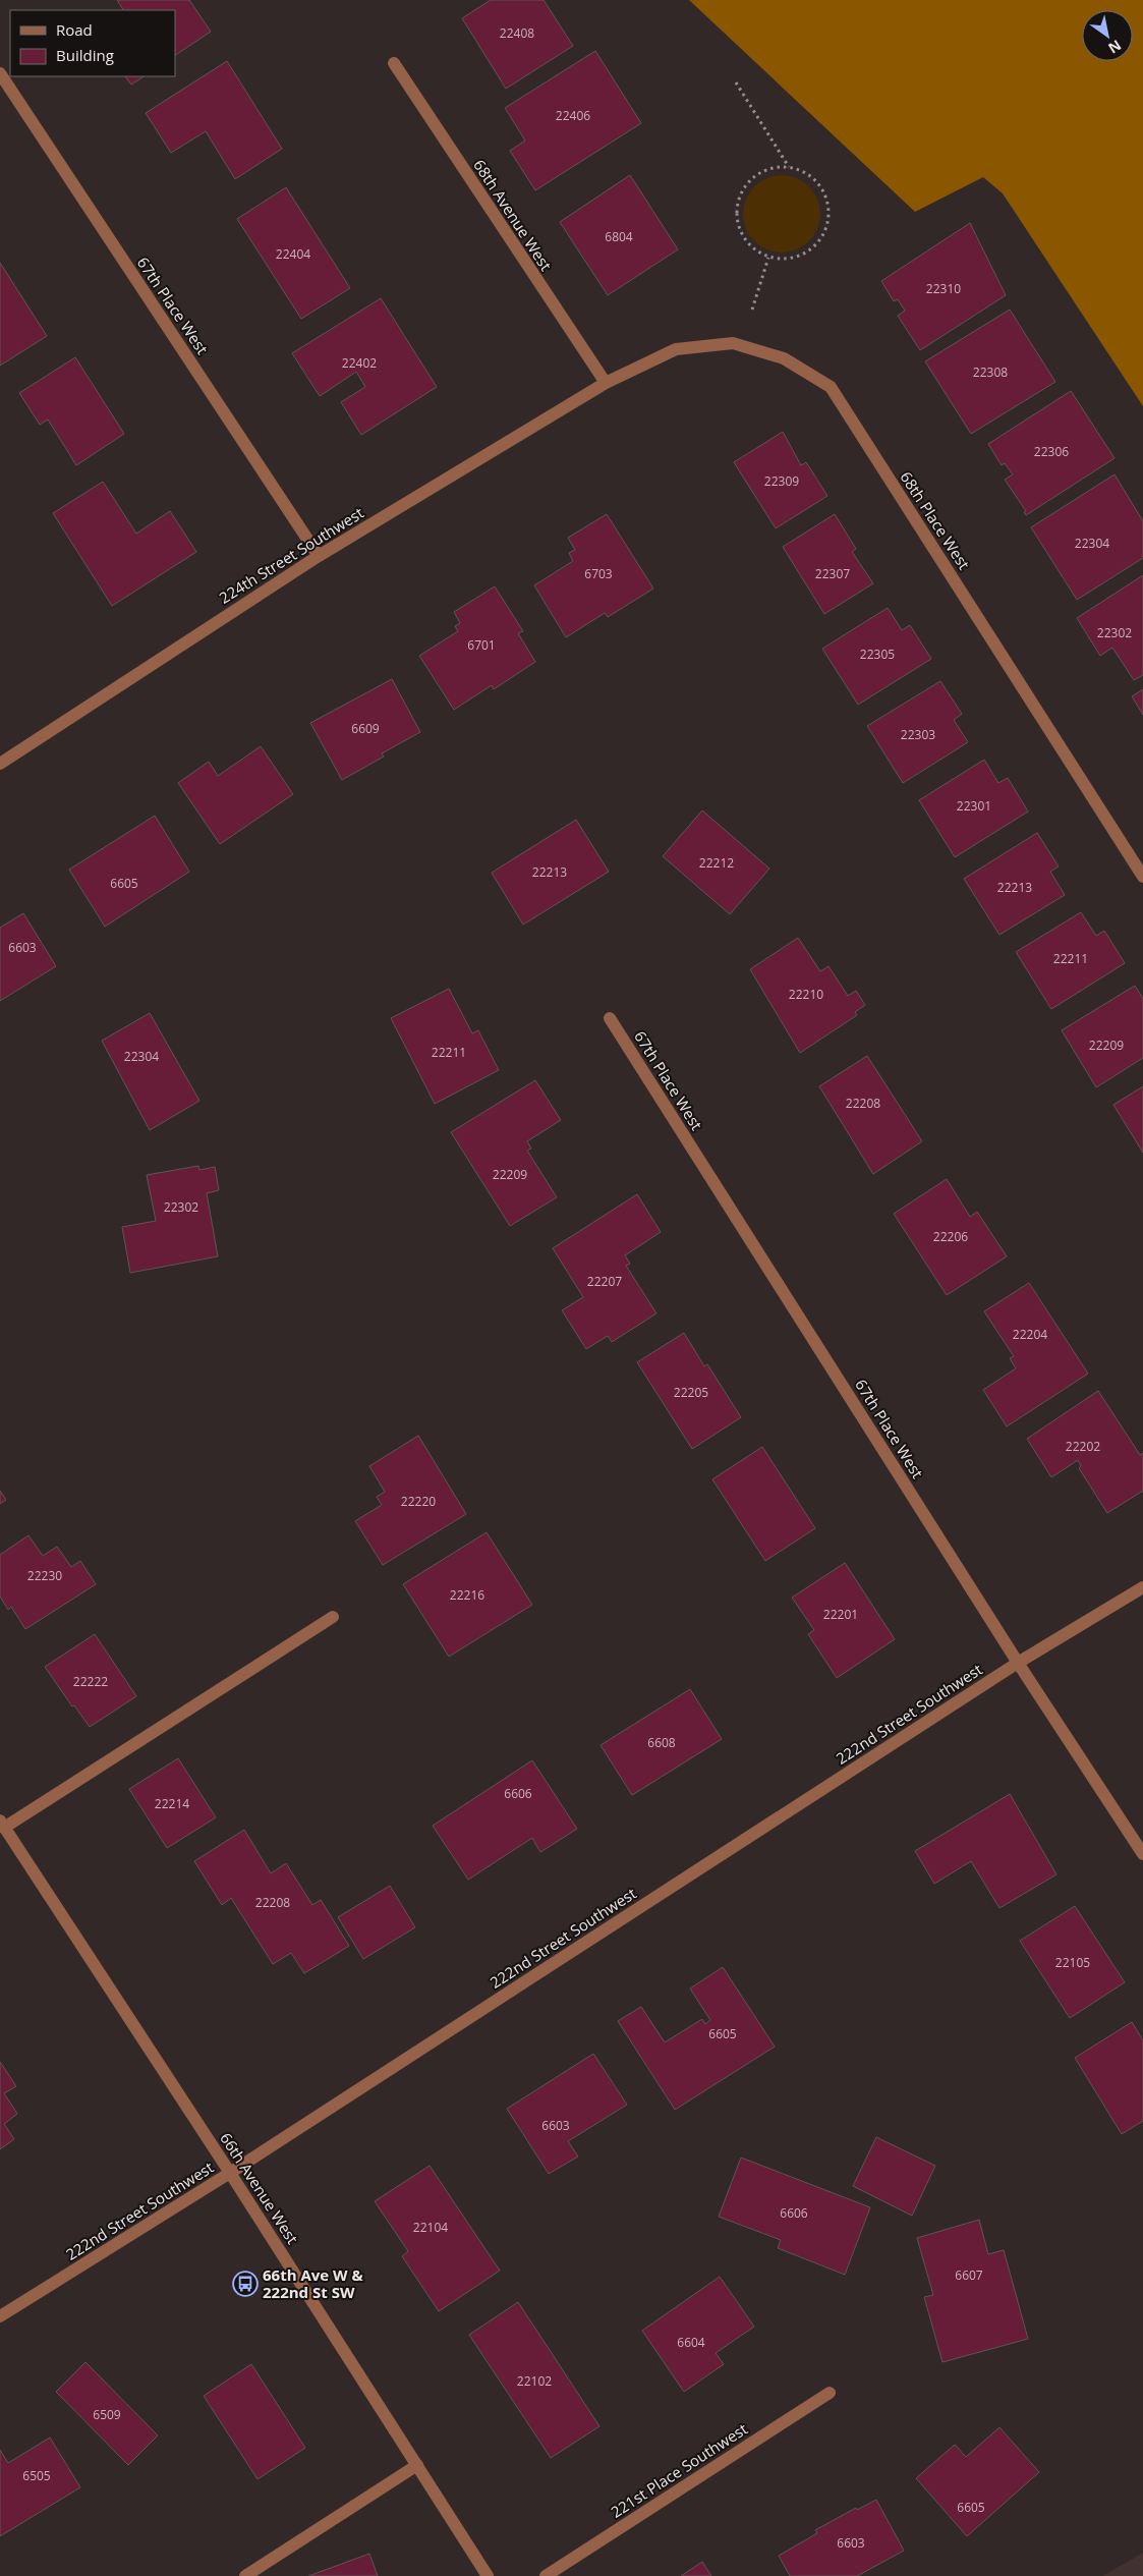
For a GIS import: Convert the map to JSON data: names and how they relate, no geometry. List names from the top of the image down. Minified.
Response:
{"streets":{"street":["68th Avenue West","67th Place West","68th Place West","224th Street Southwest","222nd Street Southwest","66th Avenue West","221st Place Southwest"]},"crossings":[["68th Avenue West","68th Place West"],["68th Avenue West","224th Street Southwest"],["67th Place West","224th Street Southwest"],["67th Place West","222nd Street Southwest"],["68th Place West","224th Street Southwest"],["222nd Street Southwest","66th Avenue West"]],"places":{"bus stop":["66th Ave W & 222nd St SW"]},"house_numbers":["22408","22406","6804","22404","22310","22402","22308","22306","22309","22304","6703","22307","22302","6701","22305","6609","22303","22301","22212","22213","6605","22213","6603","22211","22210","22209","22211","22304","22208","22209","22302","22206","22207","22204","22205","22202","22220","22230","22216","22201","22222","6608","6606","22214","22208","22105","6605","6603","6606","22104","6607","6604","22102","6509","6505","6605","6603"],"legend":["Road","Building"],"north":"bottom right"}
